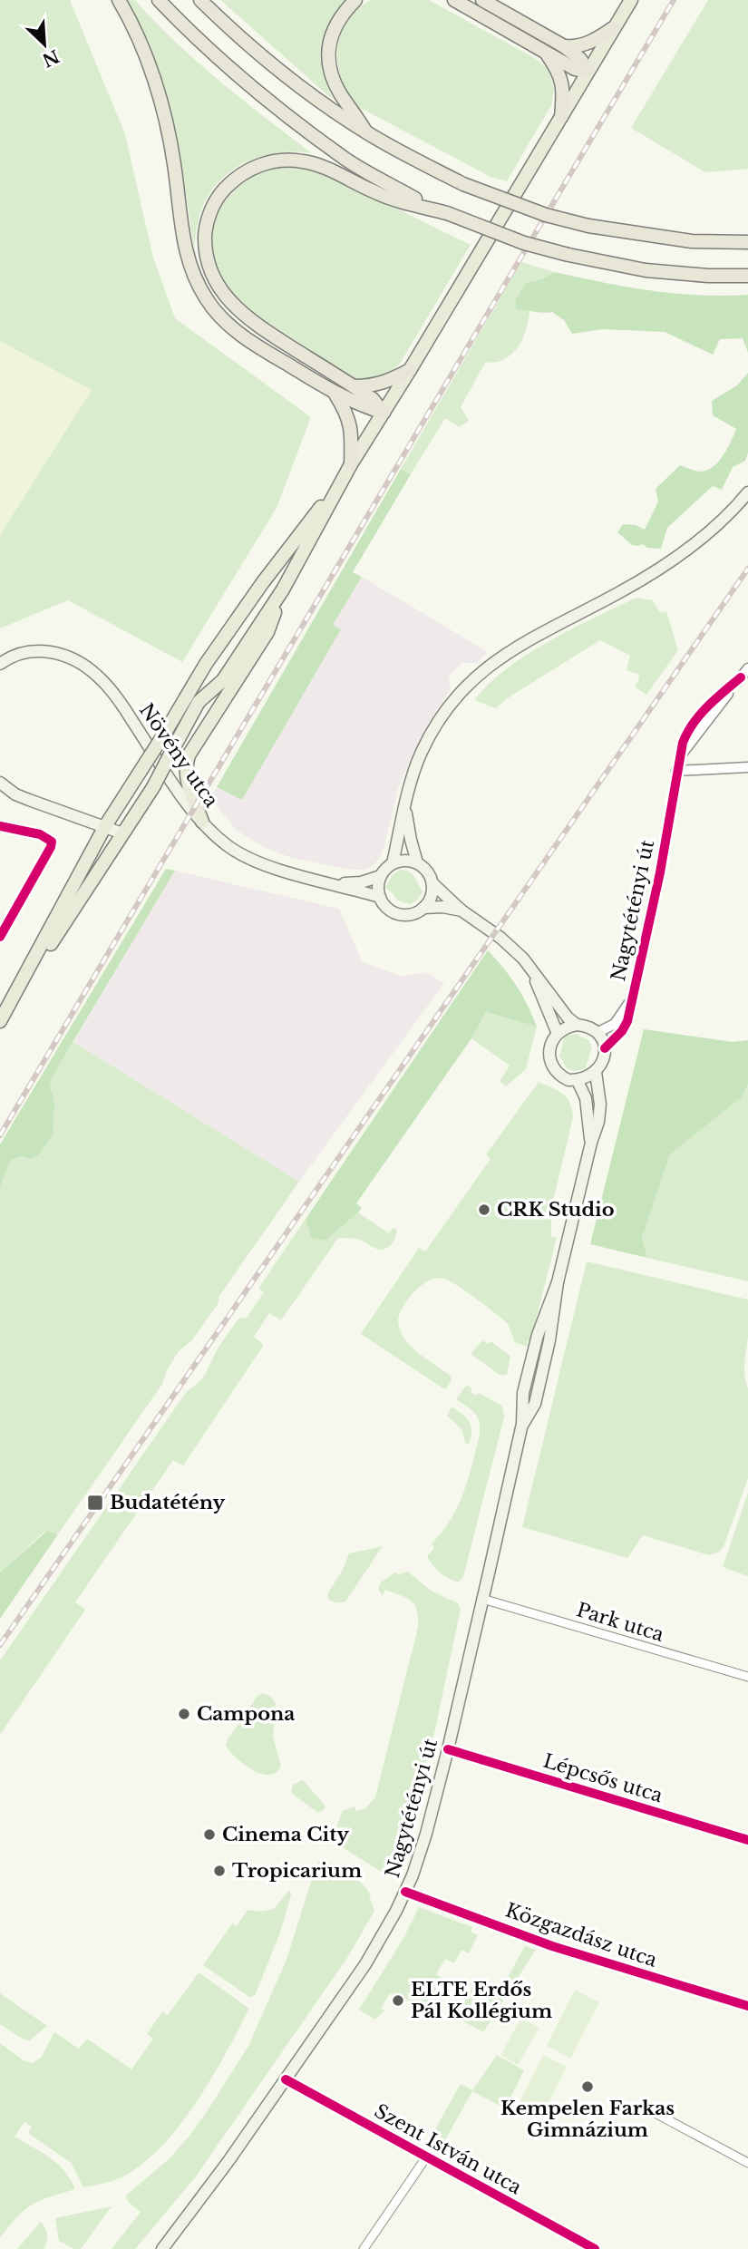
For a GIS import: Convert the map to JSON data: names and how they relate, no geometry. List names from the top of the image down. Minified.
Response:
{"streets":{"main road":["Növény utca","Nagytétényi út"],"street":["Park utca","Lépcsős utca","Közgazdász utca","Szent István utca"]},"crossings":[["Növény utca","Nagytétényi út"],["Nagytétényi út","Park utca"],["Nagytétényi út","Lépcsős utca"],["Nagytétényi út","Közgazdász utca"],["Nagytétényi út","Szent István utca"]],"places":{"other":["CRK Studio","Campona","Cinema City","Tropicarium","ELTE Erdős Pál Kollégium","Kempelen Farkas Gimnázium"],"transit":["Budatétény"]},"north":"bottom right"}
